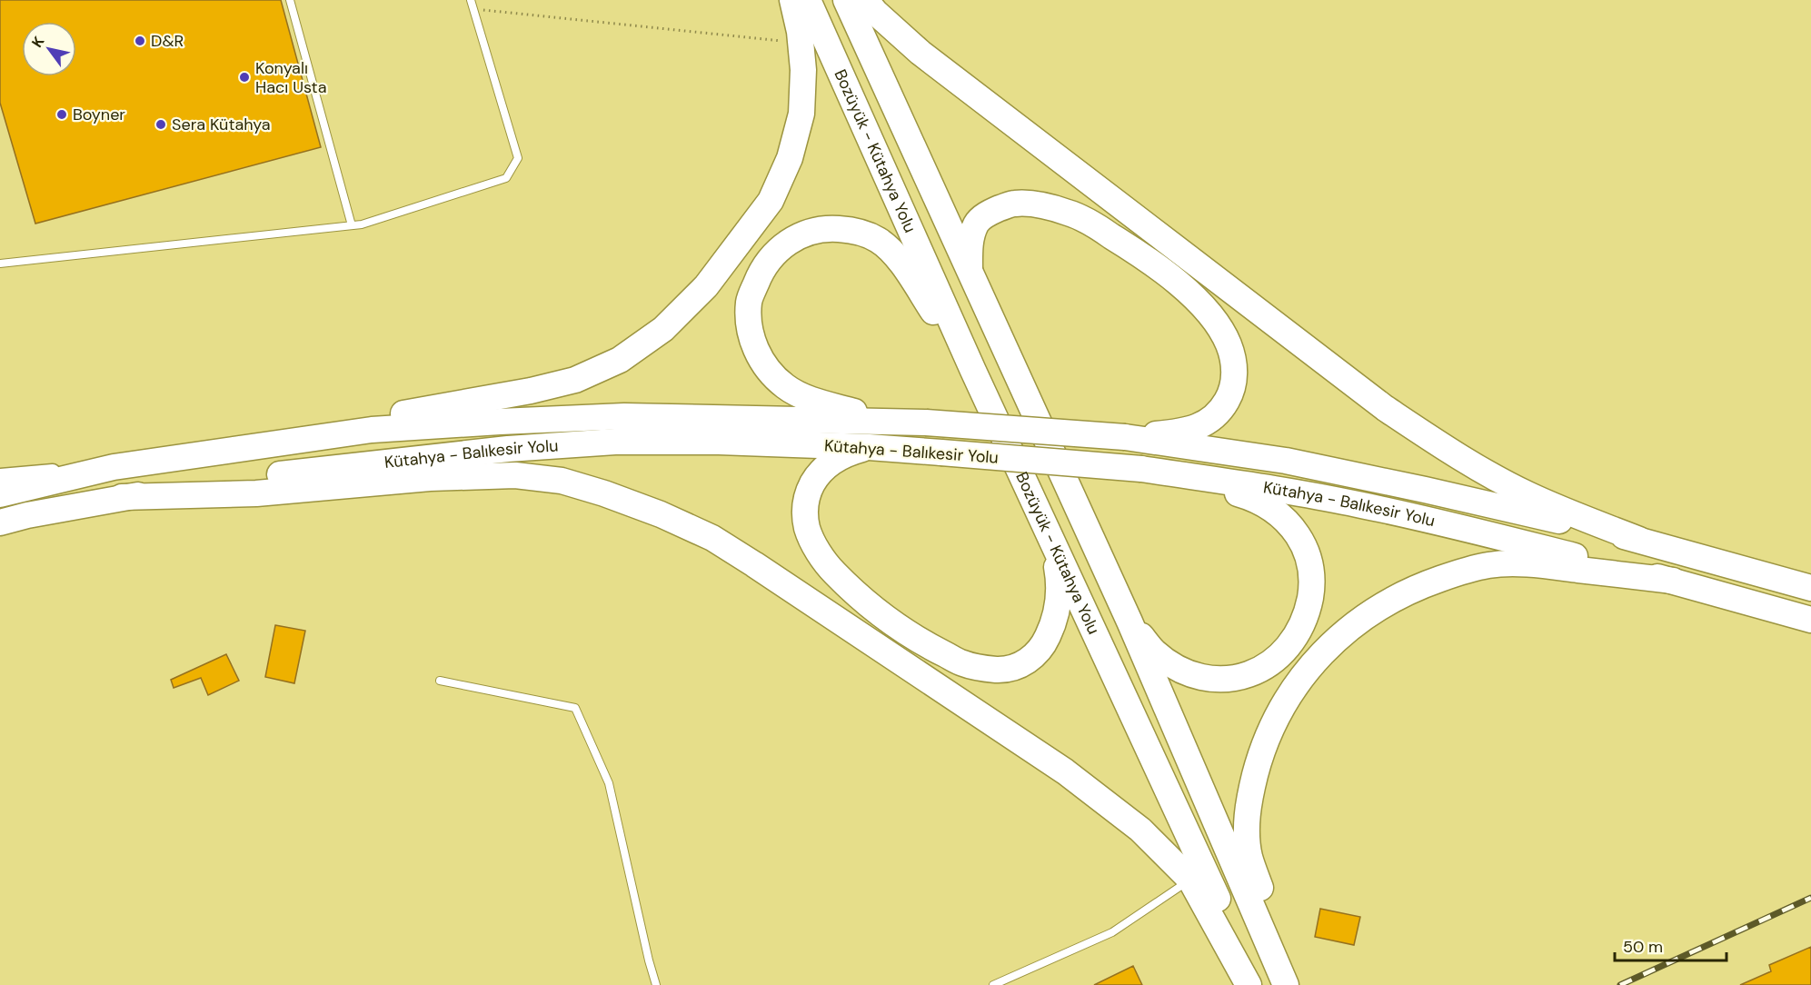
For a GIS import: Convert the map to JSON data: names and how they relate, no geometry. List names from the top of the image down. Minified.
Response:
{"streets":{"highway":["Bozüyük - Kütahya Yolu","Kütahya - Balıkesir Yolu"]},"places":["D&R","Konyalı Hacı Usta","Boyner","Sera Kütahya"],"scale_bar":"50 m","north":"top left"}
